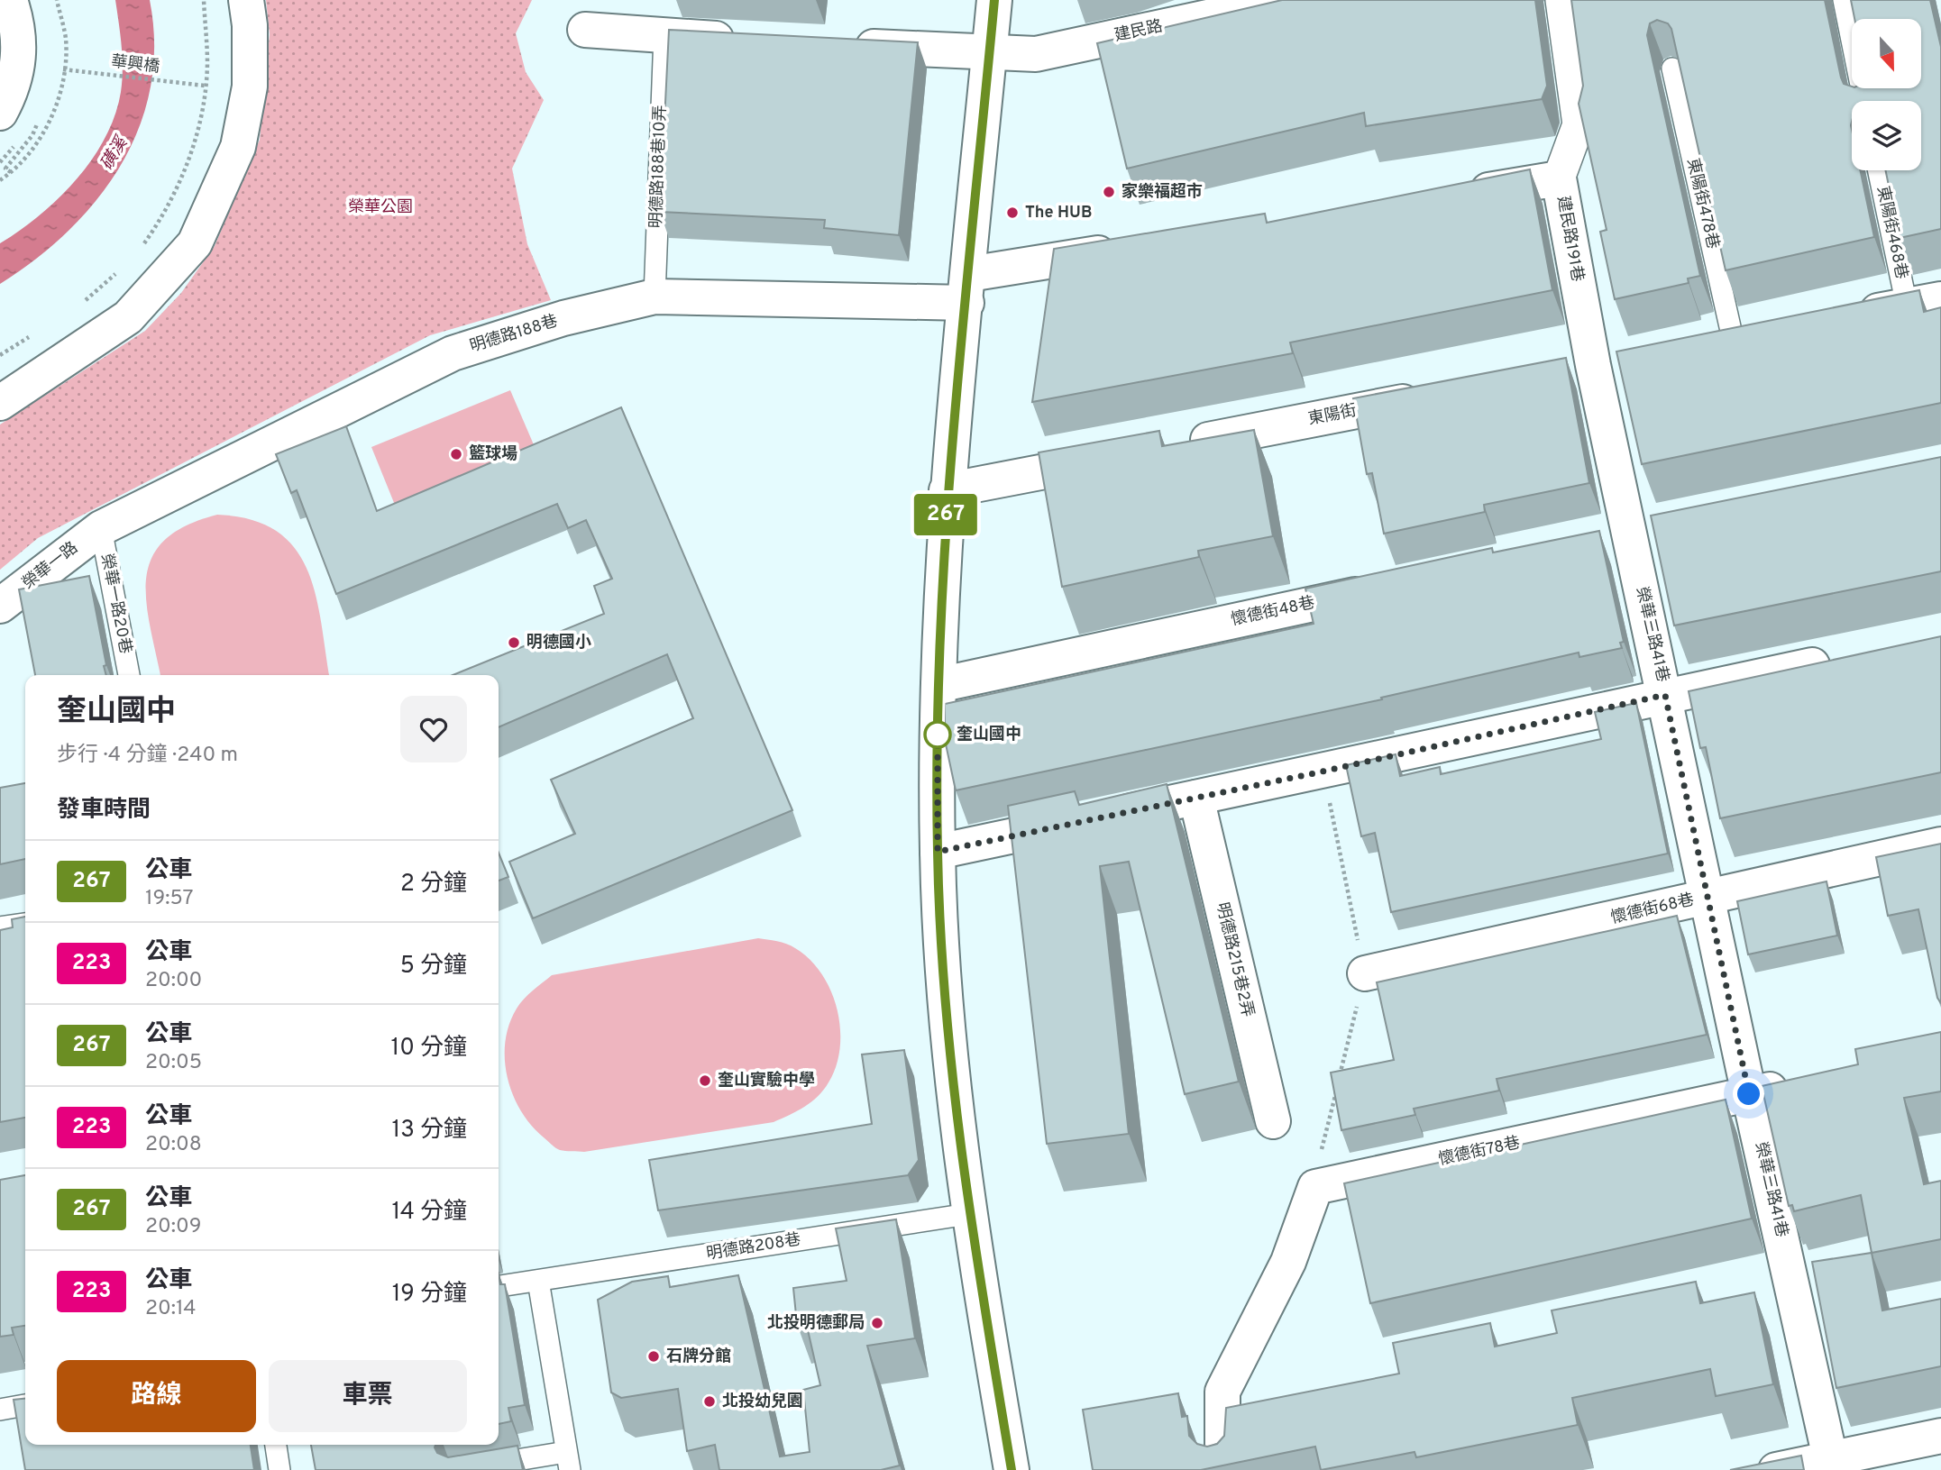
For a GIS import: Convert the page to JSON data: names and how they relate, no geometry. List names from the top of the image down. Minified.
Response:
{"streets":{"street":["建民路","建民路191巷","明德路188巷","東陽街","榮華一路","懷德街48巷","榮華三路41巷","懷德街68巷","明德路215巷2弄","懷德街78巷"],"lane":["明德路188巷10弄","東陽街478巷","東陽街468巷","榮華一路20巷","明德路208巷"],"path":["華興橋"]},"crossings":[["明德路188巷10弄","明德路188巷"],["建民路191巷","榮華三路41巷"],["明德路188巷","榮華一路"],["明德路188巷","榮華一路20巷"],["榮華一路","榮華一路20巷"],["榮華三路41巷","懷德街68巷"],["榮華三路41巷","懷德街78巷"]],"water":["磺溪"],"parks":["榮華公園"],"places":["家樂福超市","The HUB","籃球場","明德國小","奎山國中","奎山實驗中學","北投明德郵局","石牌分館","北投幼兒園"],"lines":["bus line 267"],"north":"bottom","page":{"on_map":"267","heading":[["奎山國中","步行 · 4 分鐘 · 240 m"],"發車時間"],"list":[{"mark":"267","name":"公車","note":"19:57","value":"2 分鐘"},{"mark":"223","name":"公車","note":"20:00","value":"5 分鐘"},{"mark":"267","name":"公車","note":"20:05","value":"10 分鐘"},{"mark":"223","name":"公車","note":"20:08","value":"13 分鐘"},{"mark":"267","name":"公車","note":"20:09","value":"14 分鐘"},{"mark":"223","name":"公車","note":"20:14","value":"19 分鐘"}],"buttons":["路線","車票"]}}
